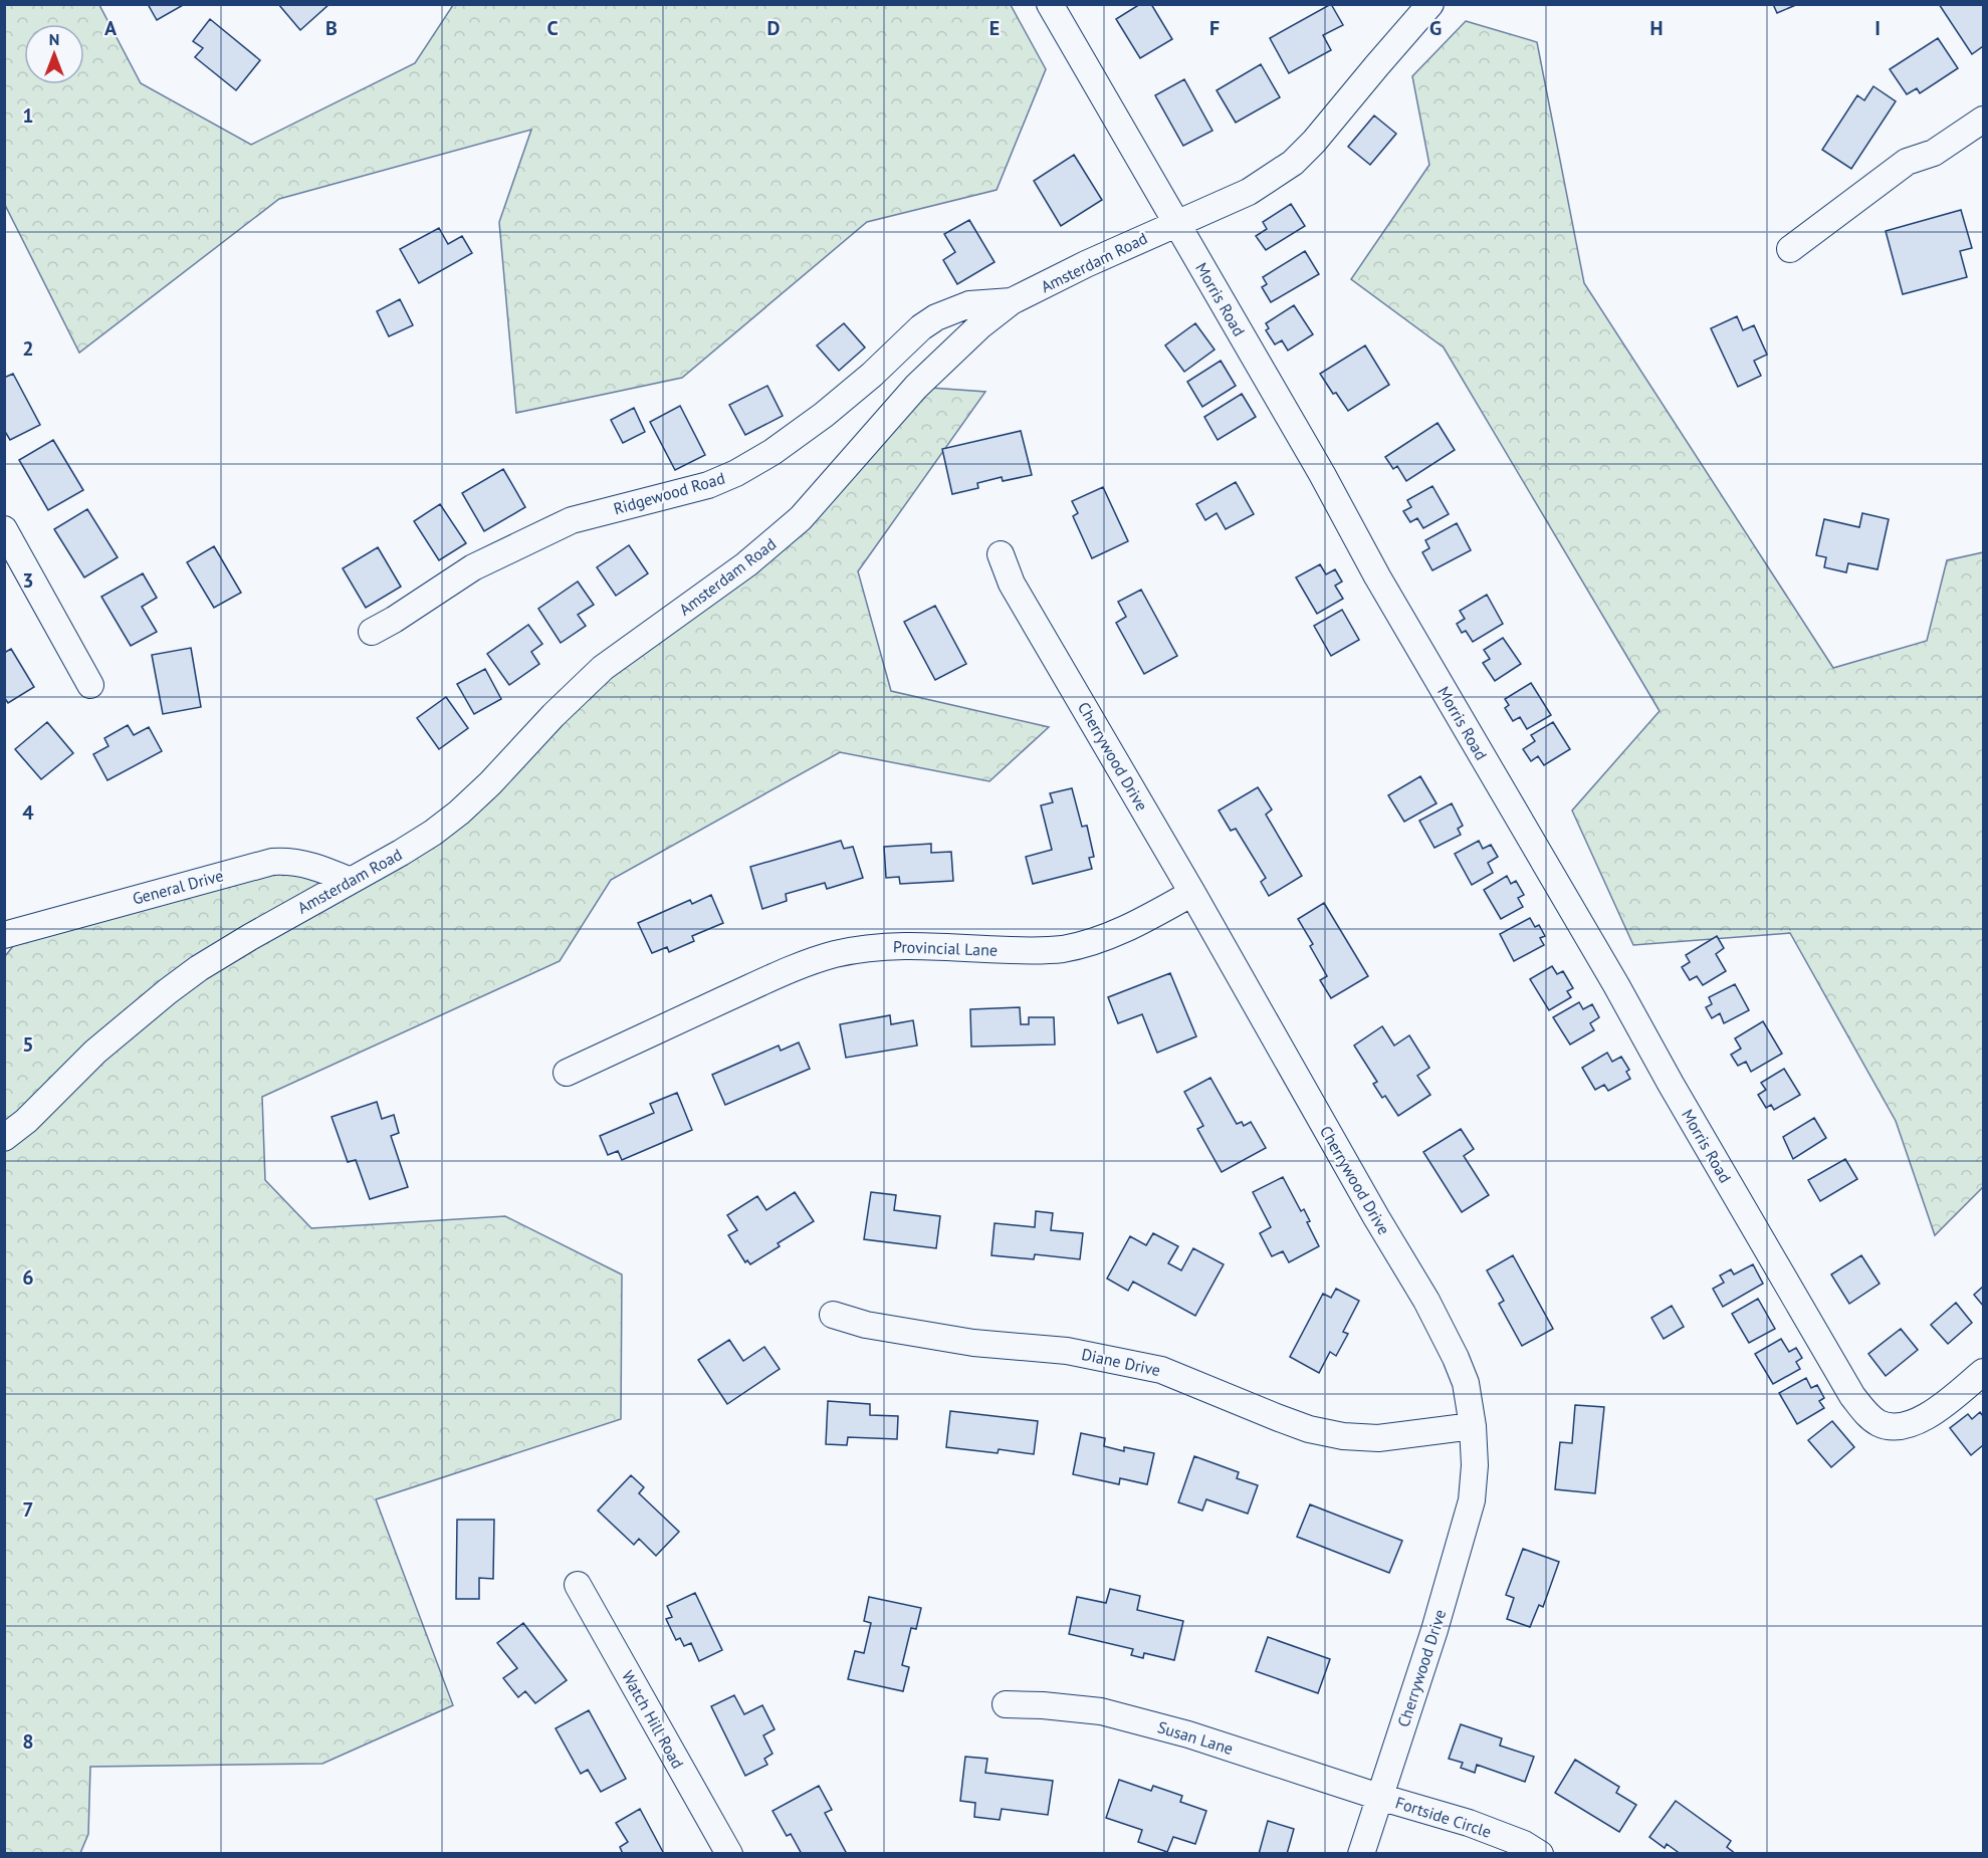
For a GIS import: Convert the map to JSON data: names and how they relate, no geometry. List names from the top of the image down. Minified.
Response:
{"streets":{"street":["Amsterdam Road","Morris Road","Ridgewood Road","Cherrywood Drive","General Drive","Provincial Lane","Diane Drive","Watch Hill Road","Susan Lane","Fortside Circle"]},"crossings":[["Amsterdam Road","Morris Road"],["Amsterdam Road","Ridgewood Road"],["Amsterdam Road","General Drive"],["Cherrywood Drive","Provincial Lane"],["Cherrywood Drive","Diane Drive"],["Cherrywood Drive","Susan Lane"],["Cherrywood Drive","Fortside Circle"],["Susan Lane","Fortside Circle"]],"north":"top","grid":{"columns":["A","B","C","D","E","F","G","H","I"],"rows":["1","2","3","4","5","6","7","8"]}}
